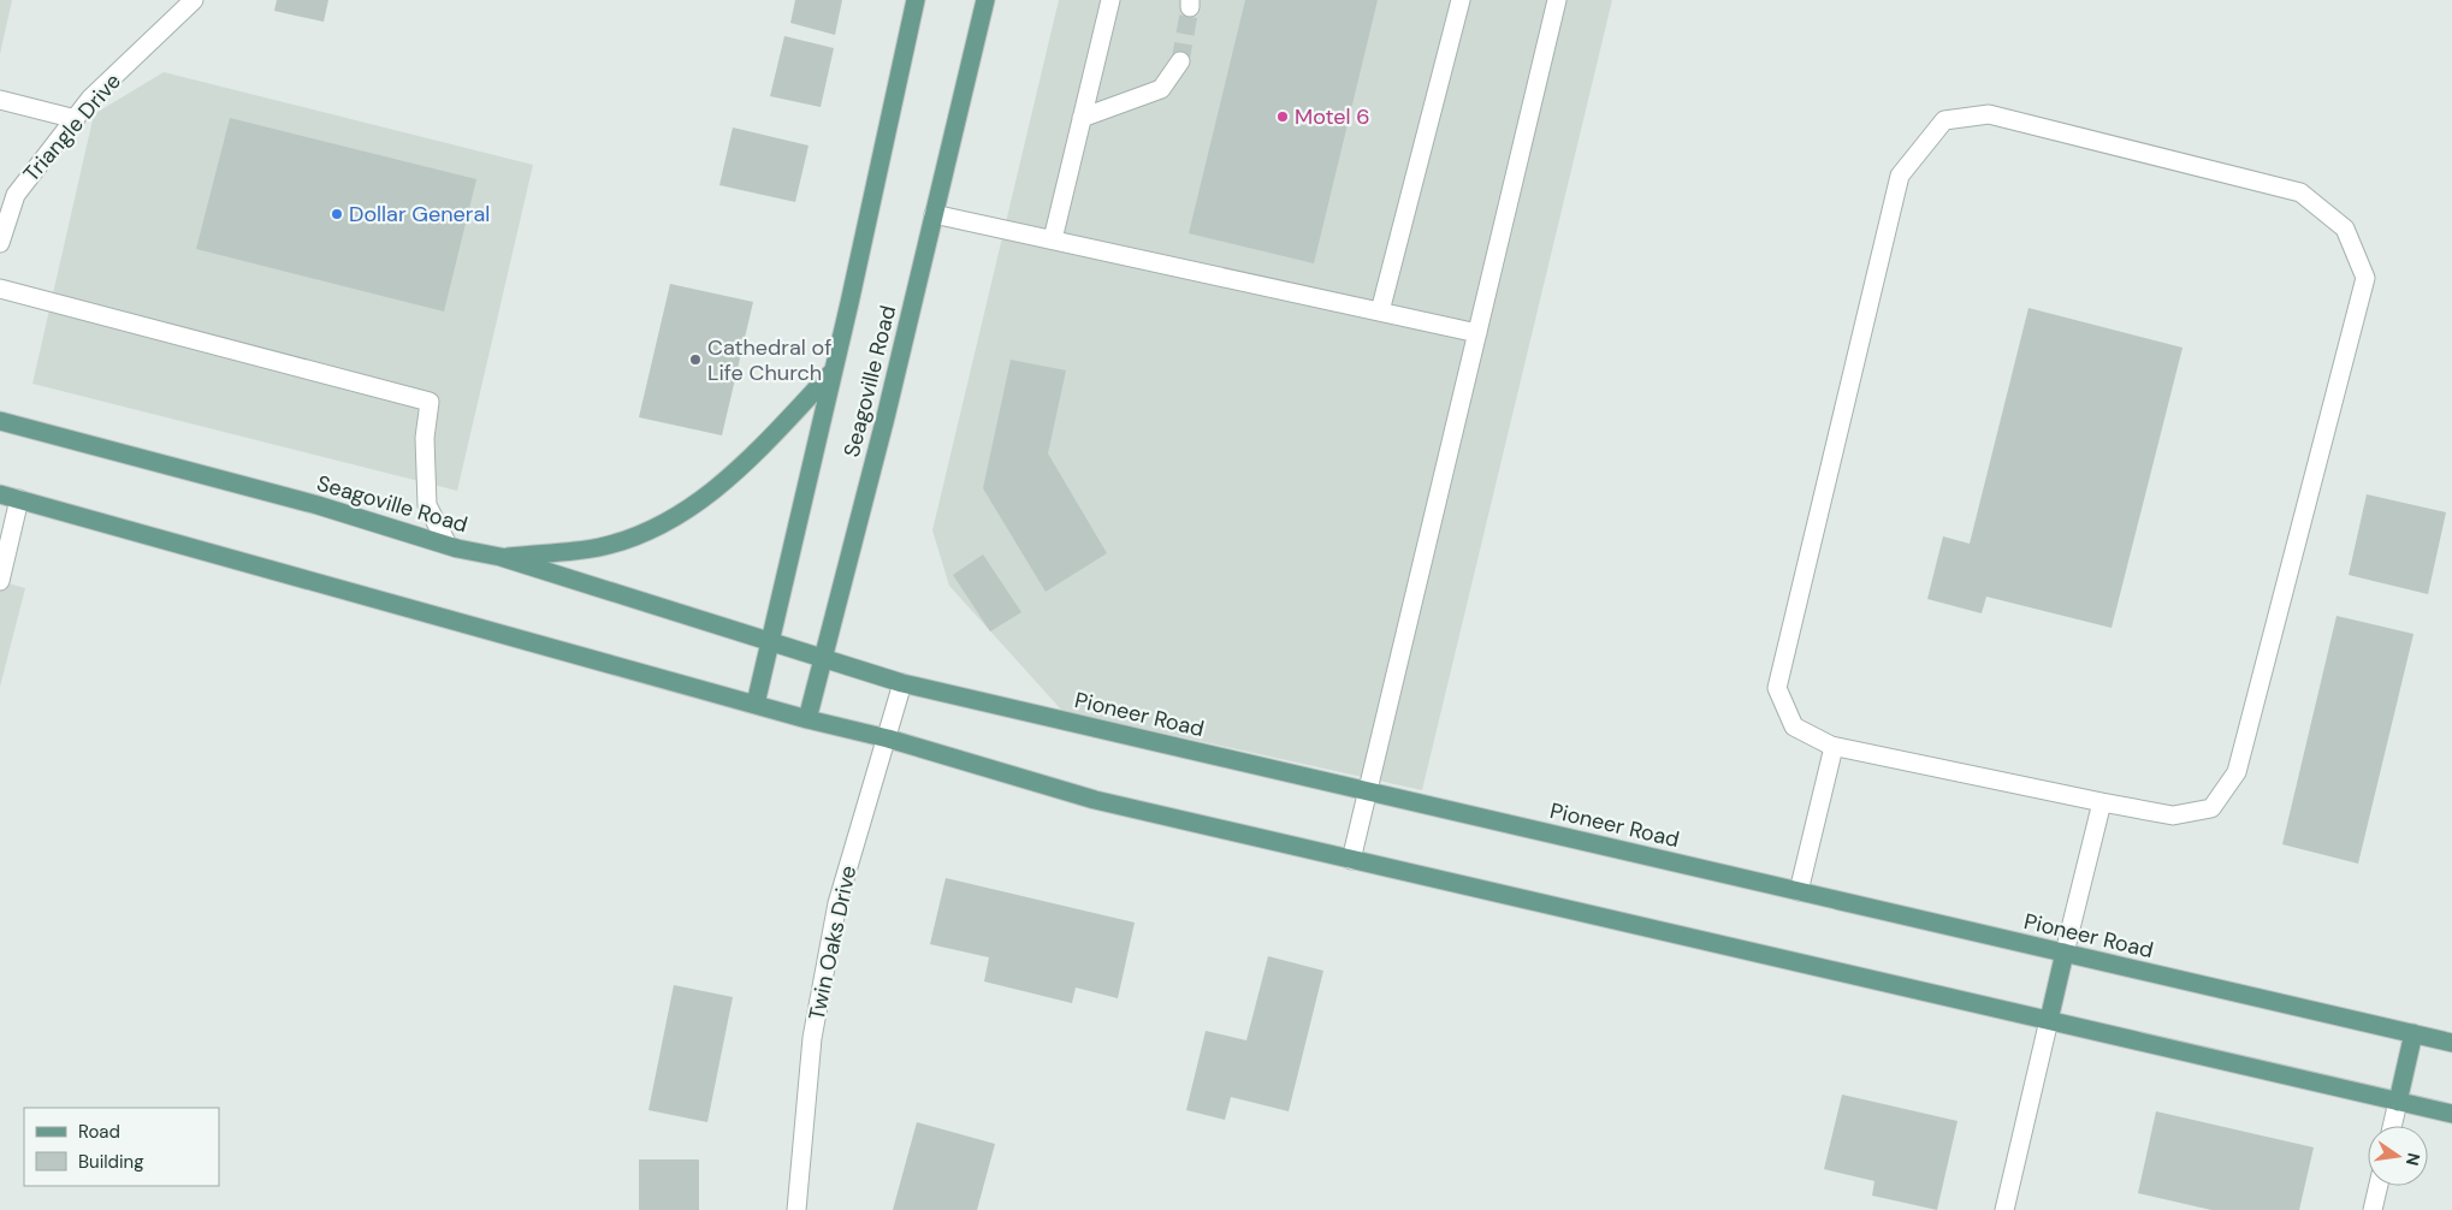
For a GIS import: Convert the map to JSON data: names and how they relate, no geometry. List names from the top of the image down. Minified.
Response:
{"streets":{"main road":["Seagoville Road","Pioneer Road"],"street":["Triangle Drive","Twin Oaks Drive"]},"crossings":[["Seagoville Road","Pioneer Road"],["Pioneer Road","Twin Oaks Drive"]],"places":["Motel 6","Dollar General","Cathedral of Life Church"],"legend":["Road","Building"],"north":"right"}
